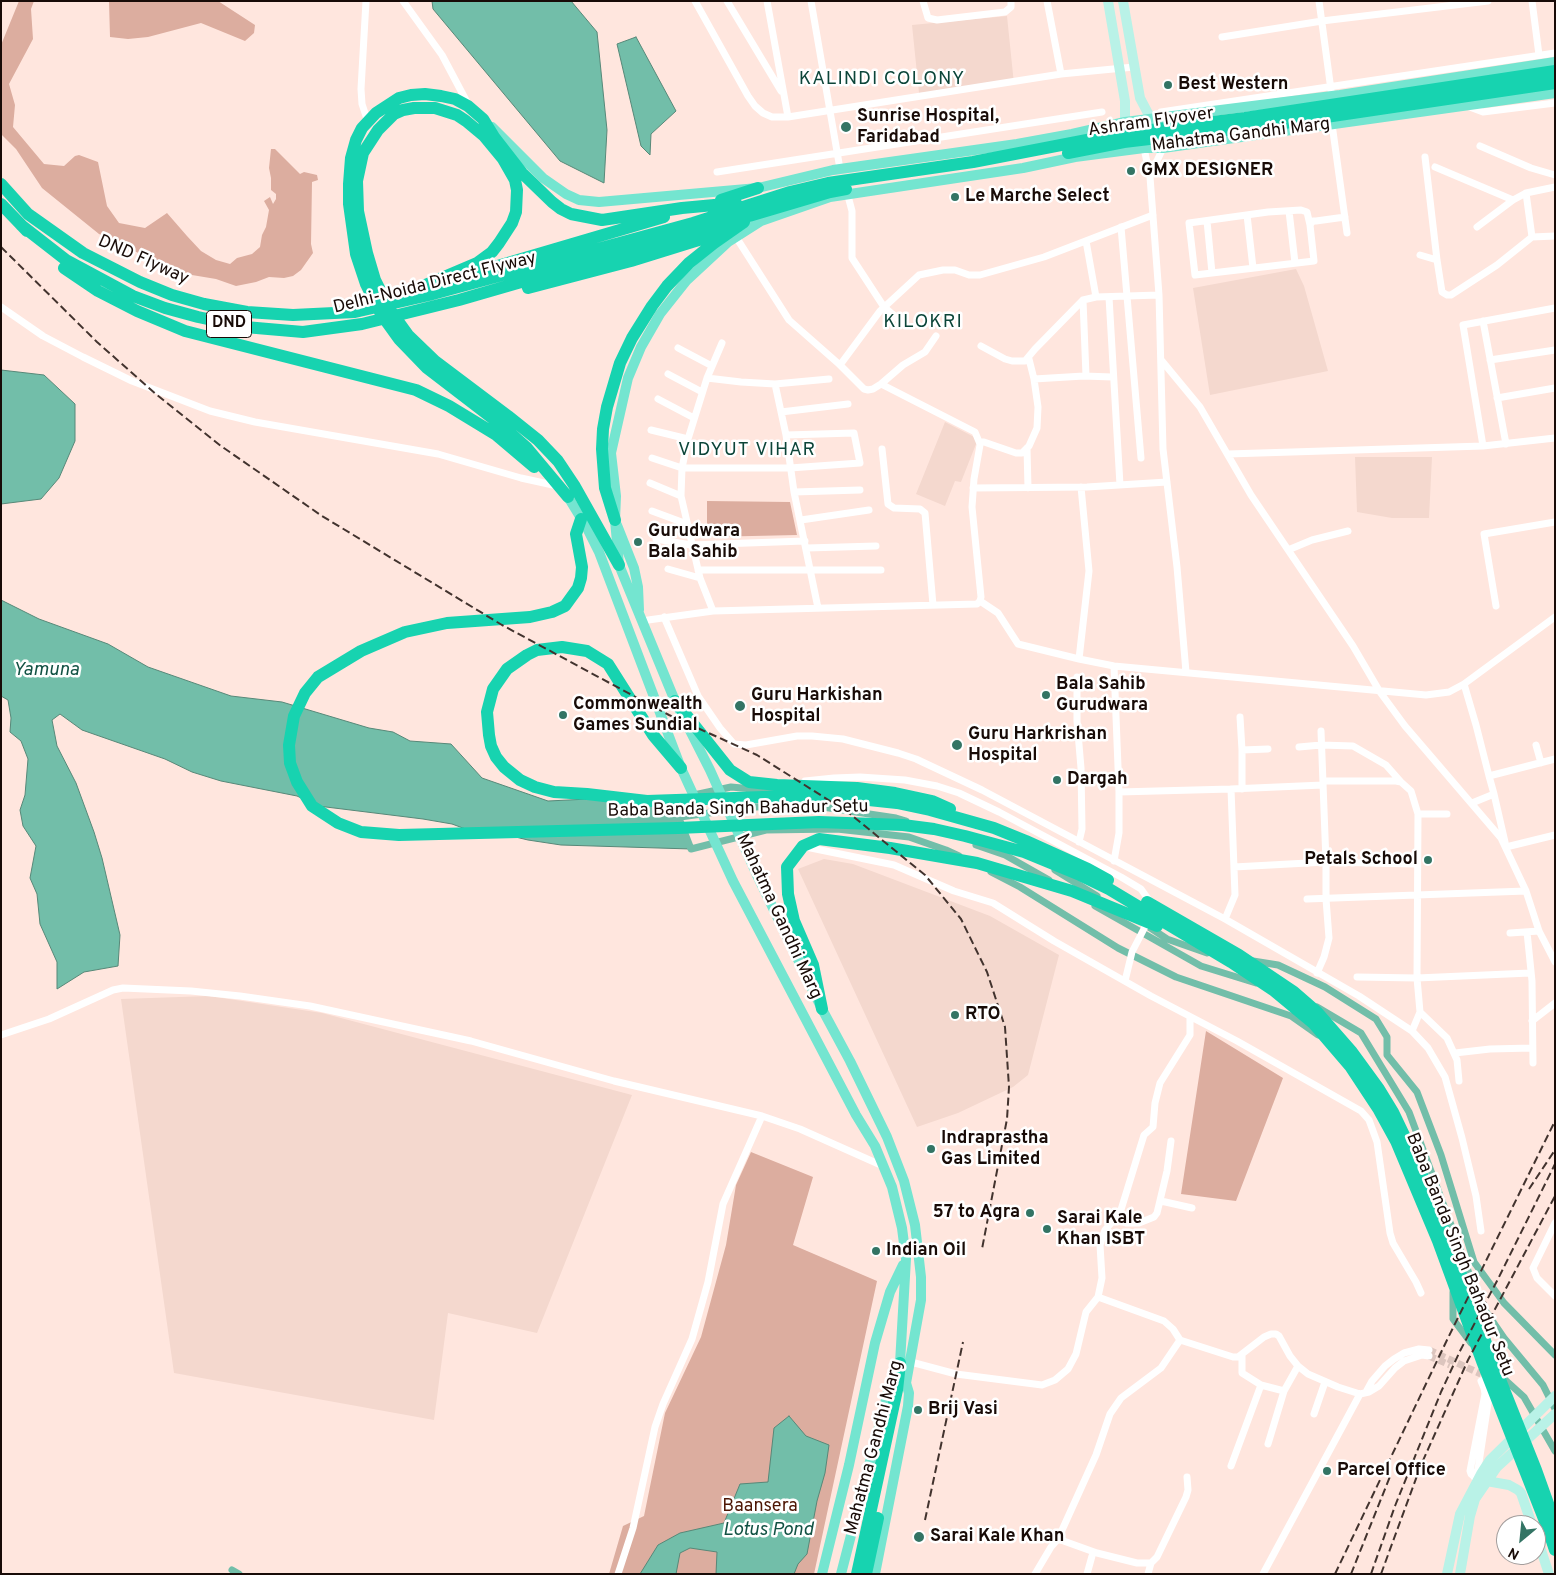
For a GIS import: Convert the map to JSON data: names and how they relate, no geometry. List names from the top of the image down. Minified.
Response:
{"streets":{"highway":["Ashram Flyover","DND Flyway","Delhi-Noida Direct Flyway","DND","Baba Banda Singh Bahadur Setu"],"main road":["Mahatma Gandhi Marg"]},"crossings":[["Ashram Flyover","Mahatma Gandhi Marg"],["Ashram Flyover","Delhi-Noida Direct Flyway"],["Mahatma Gandhi Marg","Delhi-Noida Direct Flyway"],["Mahatma Gandhi Marg","Baba Banda Singh Bahadur Setu"],["DND Flyway","Delhi-Noida Direct Flyway"]],"districts":["KALINDI COLONY","KILOKRI","VIDYUT VIHAR"],"water":["Yamuna","Lotus Pond"],"parks":["Baansera"],"places":["Best Western","Sunrise Hospital, Faridabad","GMX DESIGNER","Le Marche Select","Gurudwara Bala Sahib","Bala Sahib Gurudwara","Guru Harkishan Hospital","Commonwealth Games Sundial","Guru Harkrishan Hospital","Dargah","Petals School","RTO","Indraprastha Gas Limited","57 to Agra","Sarai Kale Khan ISBT","Indian Oil","Brij Vasi","Parcel Office","Sarai Kale Khan"],"north":"bottom left"}
